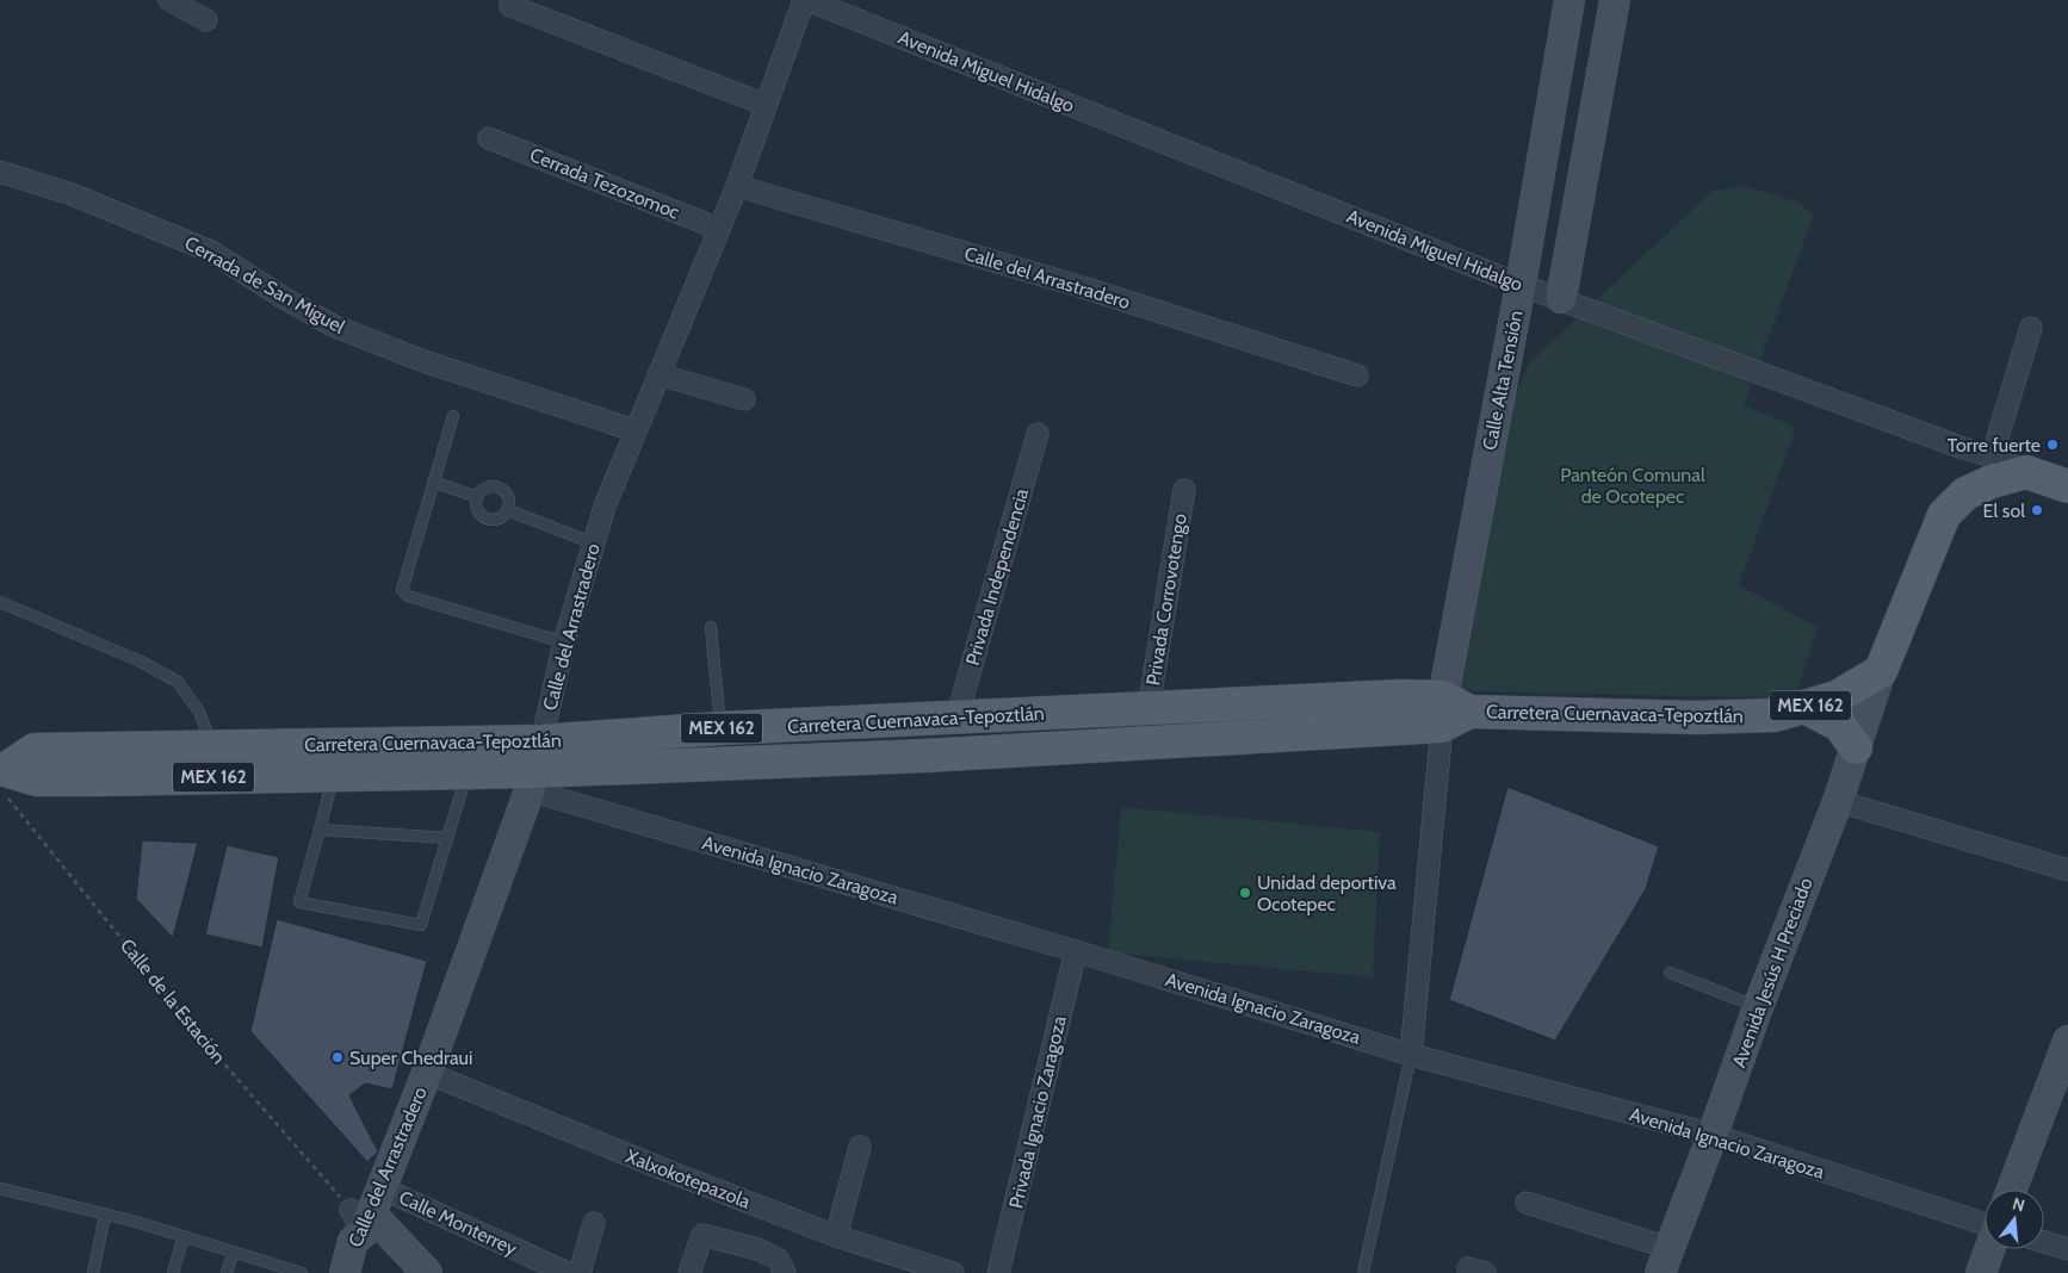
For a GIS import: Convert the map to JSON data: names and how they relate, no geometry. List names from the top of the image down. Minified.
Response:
{"streets":{"main road":["Avenida Miguel Hidalgo","MEX 162","Carretera Cuernavaca-Tepoztlán"],"street":["Cerrada Tezozomoc","Calle del Arrastradero","Cerrada de San Miguel","Calle Alta Tensión","Privada Independencia","Privada Corrovotengo","Avenida Ignacio Zaragoza","Avenida Jesús H Preciado","Privada Ignacio Zaragoza","Xalxokotepazola","Calle Monterrey"],"path":["Calle de la Estación"]},"crossings":[["Avenida Miguel Hidalgo","Calle del Arrastradero"],["Avenida Miguel Hidalgo","Calle Alta Tensión"],["Cerrada Tezozomoc","Calle del Arrastradero"],["Calle del Arrastradero","Cerrada de San Miguel"],["Calle del Arrastradero","Carretera Cuernavaca-Tepoztlán"],["Calle del Arrastradero","Avenida Ignacio Zaragoza"],["Calle del Arrastradero","Calle de la Estación"],["Calle del Arrastradero","Xalxokotepazola"],["Calle del Arrastradero","Calle Monterrey"],["Calle Alta Tensión","Carretera Cuernavaca-Tepoztlán"],["Privada Independencia","Carretera Cuernavaca-Tepoztlán"],["Privada Corrovotengo","Carretera Cuernavaca-Tepoztlán"],["Carretera Cuernavaca-Tepoztlán","Avenida Ignacio Zaragoza"],["Carretera Cuernavaca-Tepoztlán","Avenida Jesús H Preciado"],["Carretera Cuernavaca-Tepoztlán","Calle de la Estación"],["Avenida Ignacio Zaragoza","Avenida Jesús H Preciado"],["Avenida Ignacio Zaragoza","Privada Ignacio Zaragoza"],["Calle de la Estación","Calle Monterrey"]],"parks":["Panteón Comunal de Ocotepec"],"places":["Torre fuerte","El sol","Unidad deportiva Ocotepec","Super Chedraui"],"north":"top"}
